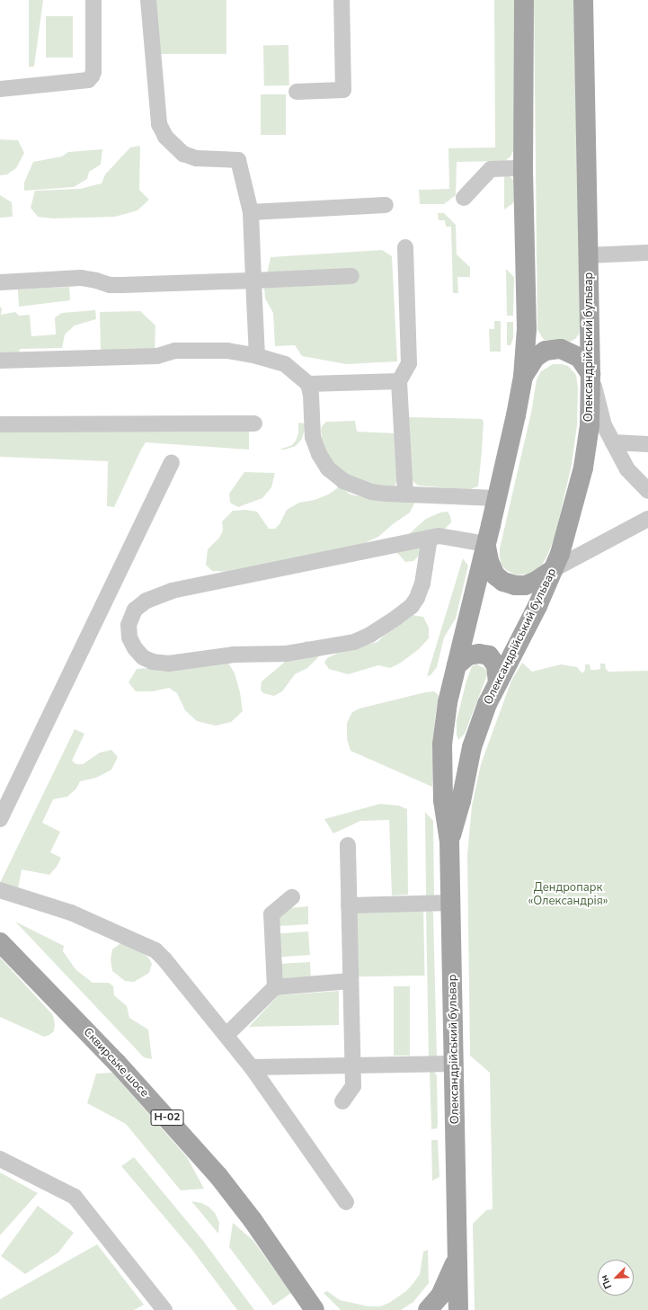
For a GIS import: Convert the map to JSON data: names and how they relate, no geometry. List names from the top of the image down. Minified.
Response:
{"streets":{"main road":["Олександрійський бульвар","Сквирське шосе","Н-02"]},"parks":["Дендропарк «Олександрія»"],"north":"bottom left"}
